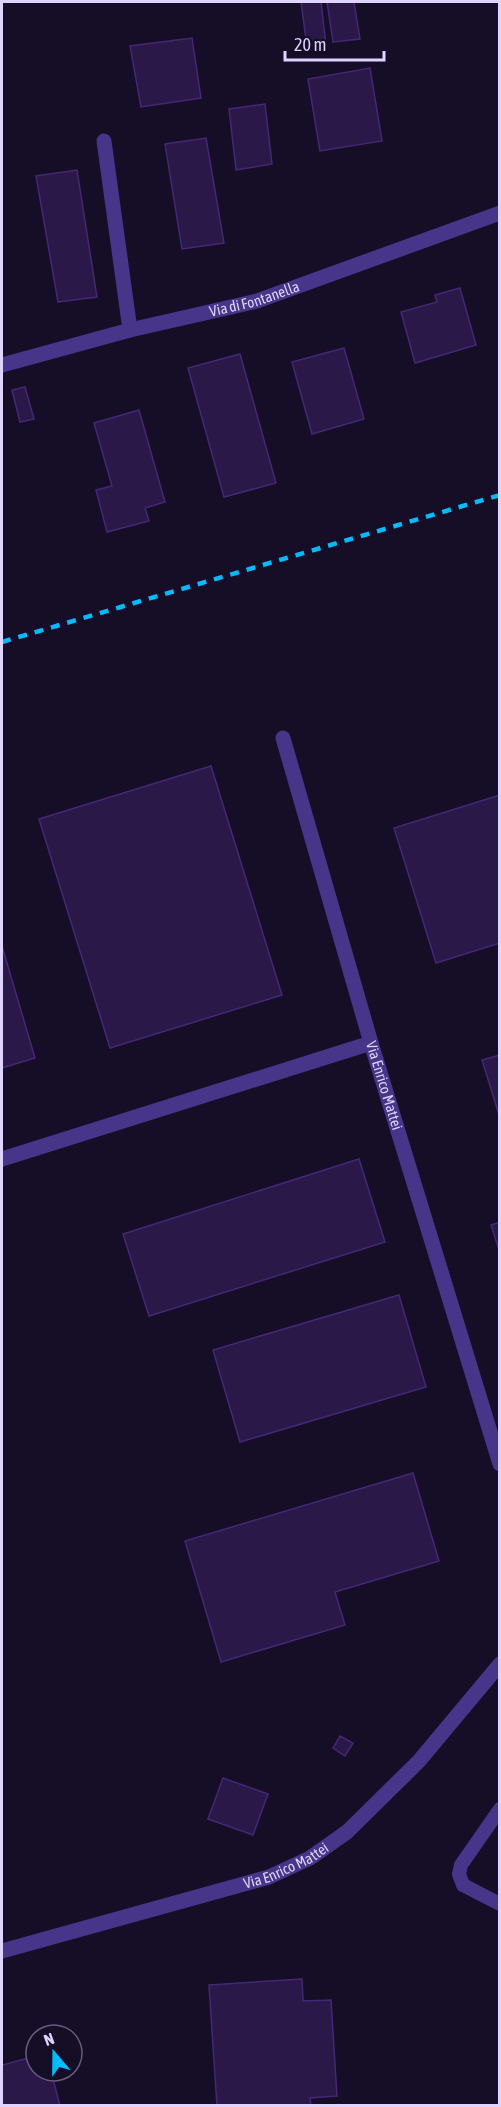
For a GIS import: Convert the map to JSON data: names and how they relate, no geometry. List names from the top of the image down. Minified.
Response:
{"streets":{"street":["Via di Fontanella","Via Enrico Mattei"]},"scale_bar":"20 m","north":"top"}
